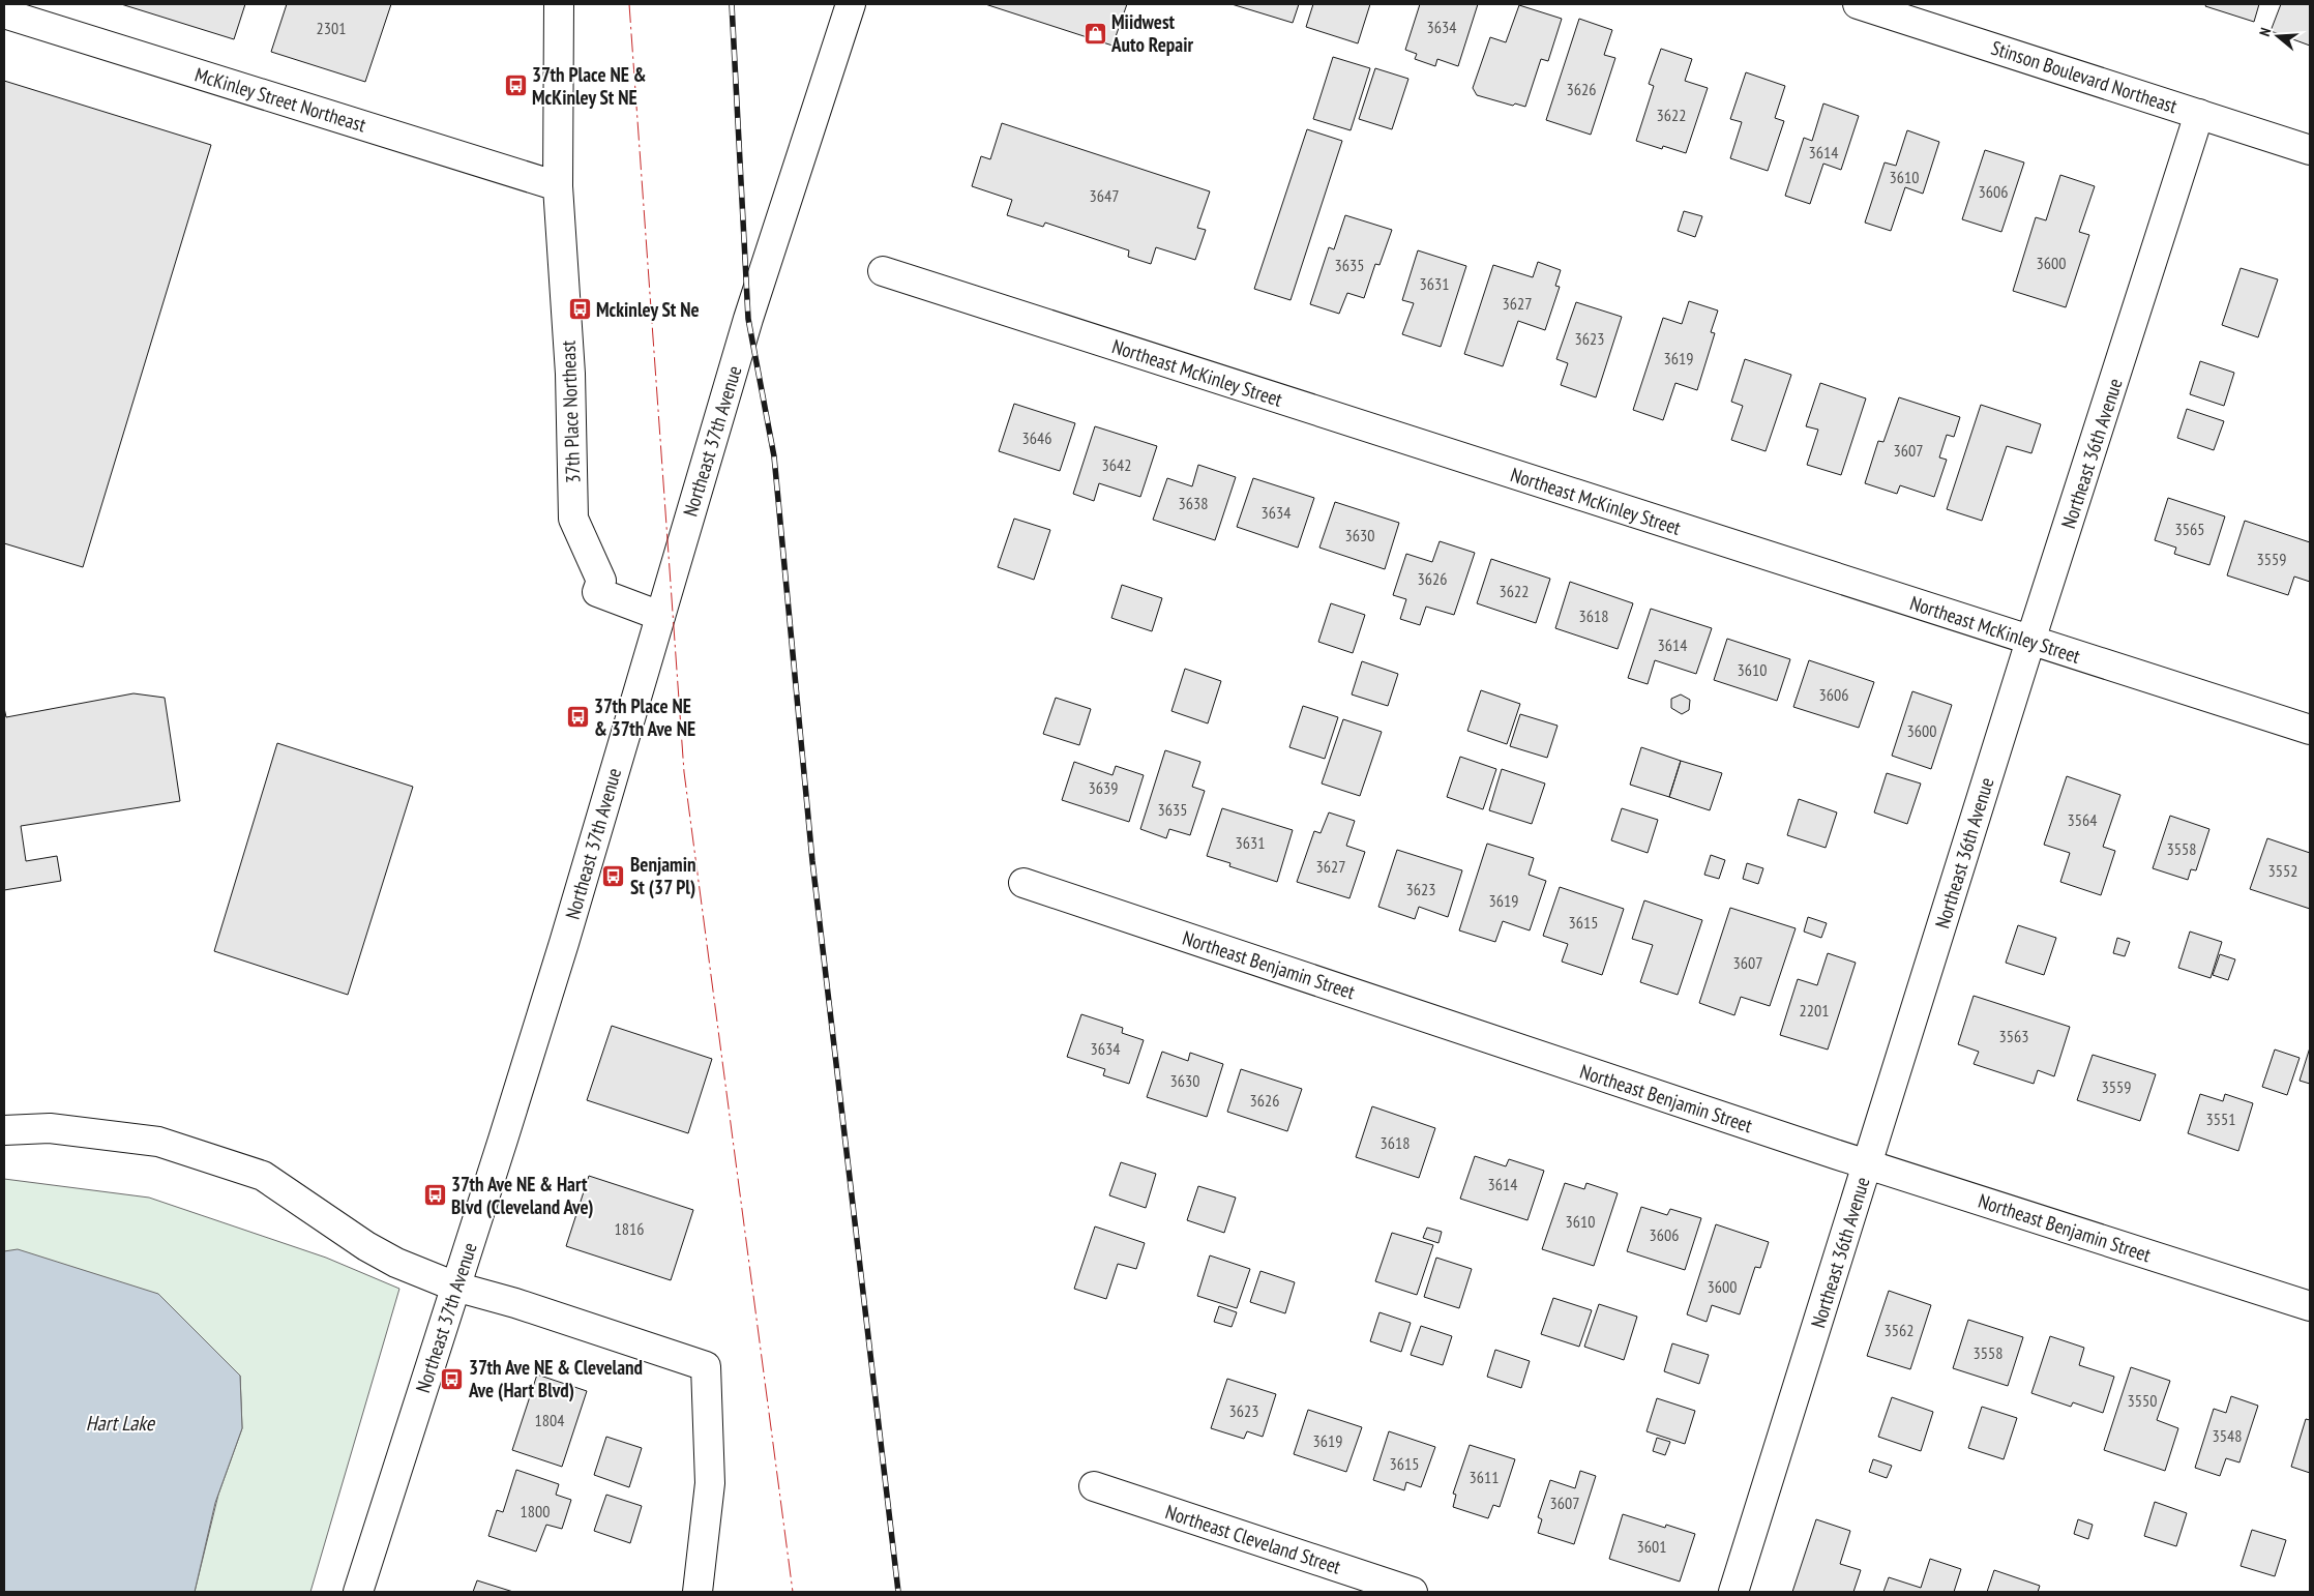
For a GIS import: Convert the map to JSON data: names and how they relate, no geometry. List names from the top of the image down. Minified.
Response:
{"streets":{"street":["Stinson Boulevard Northeast","McKinley Street Northeast","Northeast McKinley Street","37th Place Northeast","Northeast 37th Avenue","Northeast 36th Avenue","Northeast Benjamin Street","Northeast Cleveland Street"]},"crossings":[["Stinson Boulevard Northeast","Northeast 36th Avenue"],["McKinley Street Northeast","37th Place Northeast"],["Northeast McKinley Street","Northeast 36th Avenue"],["37th Place Northeast","Northeast 37th Avenue"],["Northeast 36th Avenue","Northeast Benjamin Street"]],"water":["Hart Lake"],"places":{"shop":["Miidwest Auto Repair"],"bus stop":["37th Place NE & McKinley St NE","Mckinley St Ne","37th Place NE & 37th Ave NE","Benjamin St (37 Pl)","37th Ave NE & Hart Blvd (Cleveland Ave)","37th Ave NE & Cleveland Ave (Hart Blvd)"]},"house_numbers":["3634","2301","3626","3622","3614","3610","3606","3647","3600","3635","3631","3627","3623","3619","3646","3607","3642","3638","3634","3565","3630","3559","3626","3622","3618","3614","3610","3606","3600","3639","3635","3564","3631","3558","3627","3552","3623","3619","3615","3607","2201","3563","3634","3630","3559","3626","3551","3618","3614","3610","1816","3606","3600","3562","3558","3550","3623","1804","3548","3619","3615","3611","3607","1800","3601"],"north":"left"}
